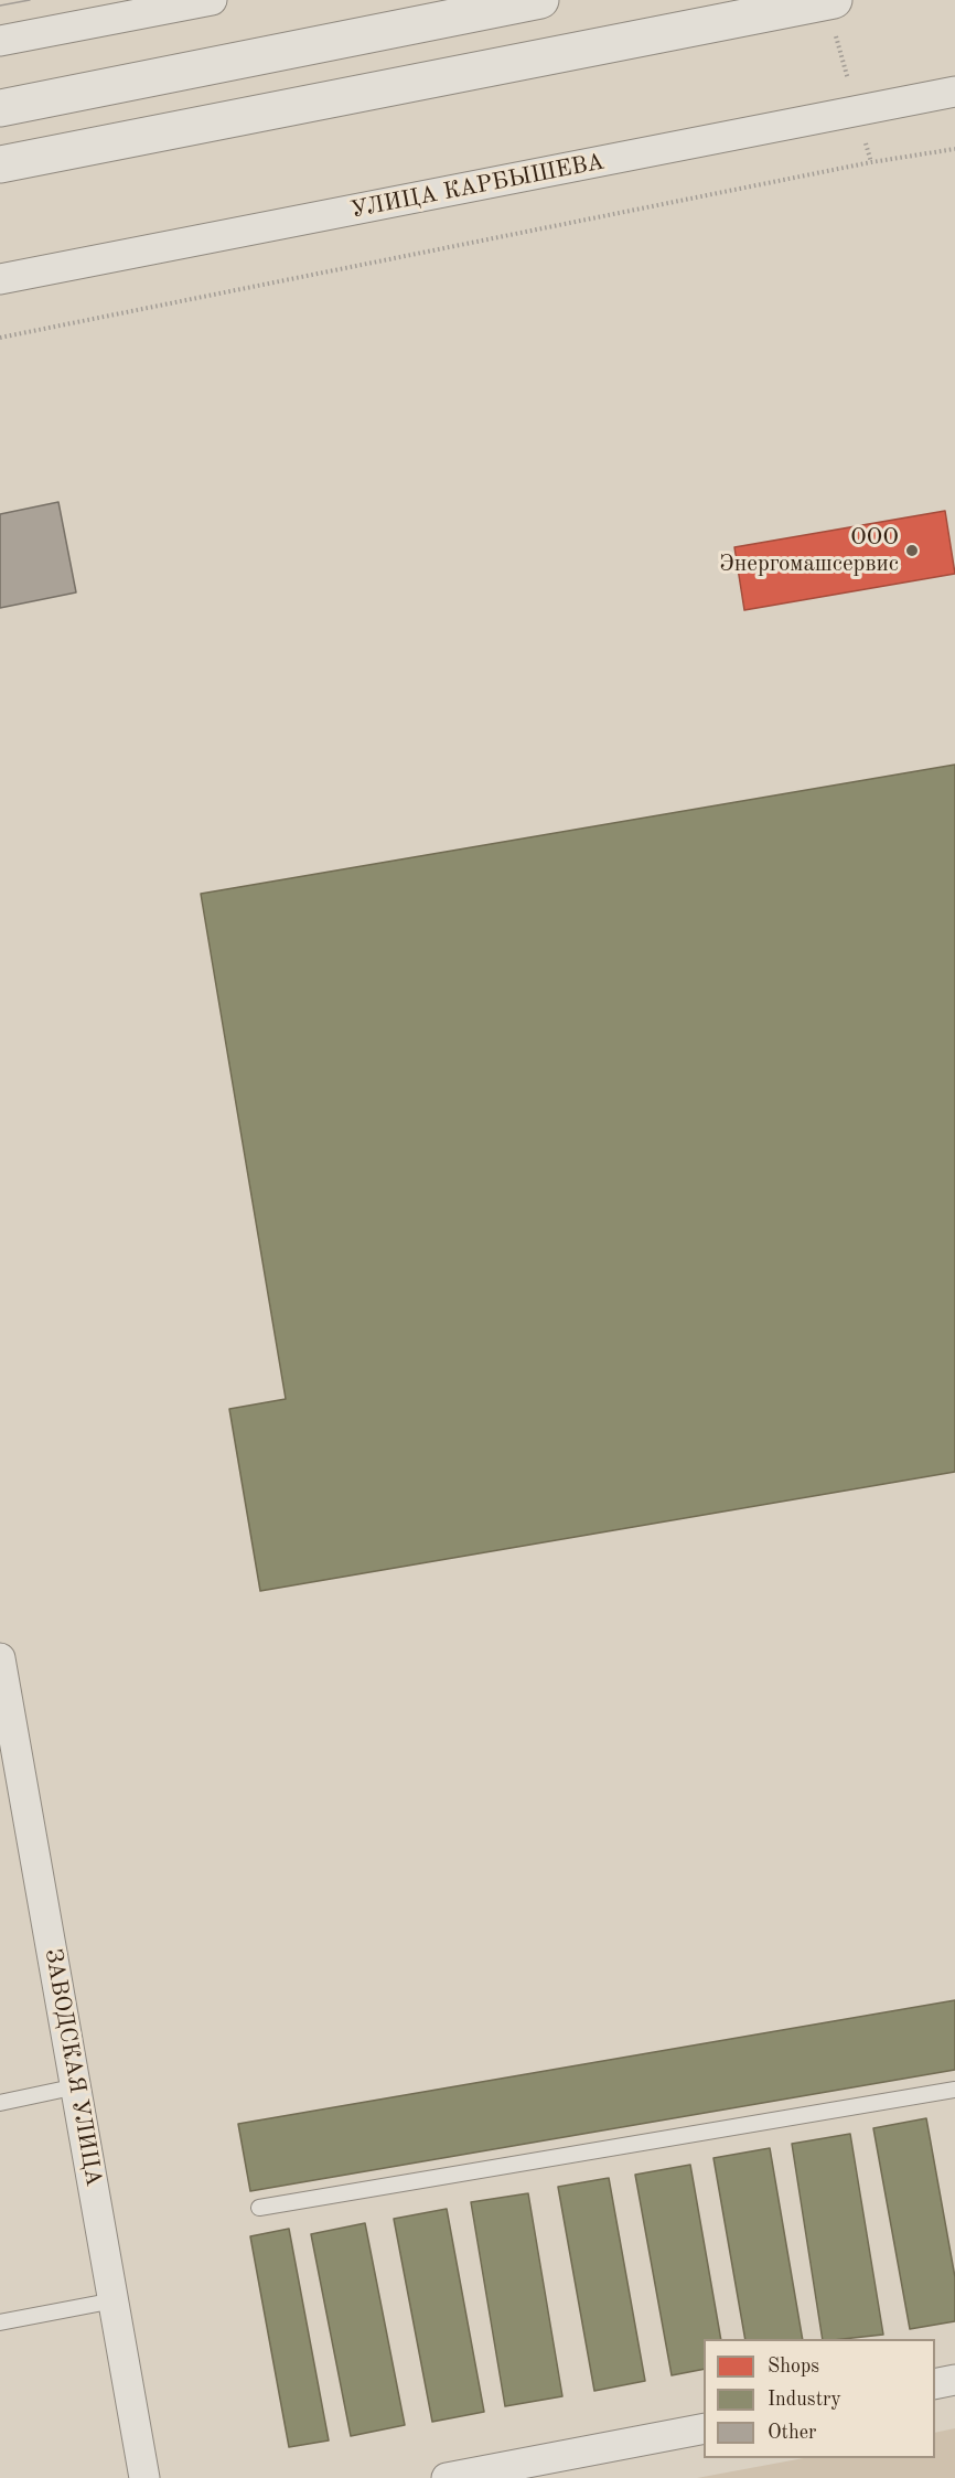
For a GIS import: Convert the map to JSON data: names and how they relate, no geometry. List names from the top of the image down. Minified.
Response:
{"streets":{"street":["УЛИЦА КАРБЫШЕВА","ЗАВОДСКАЯ УЛИЦА"]},"places":["ООО Энергомашсервис"],"legend":["Shops","Industry","Other"]}
